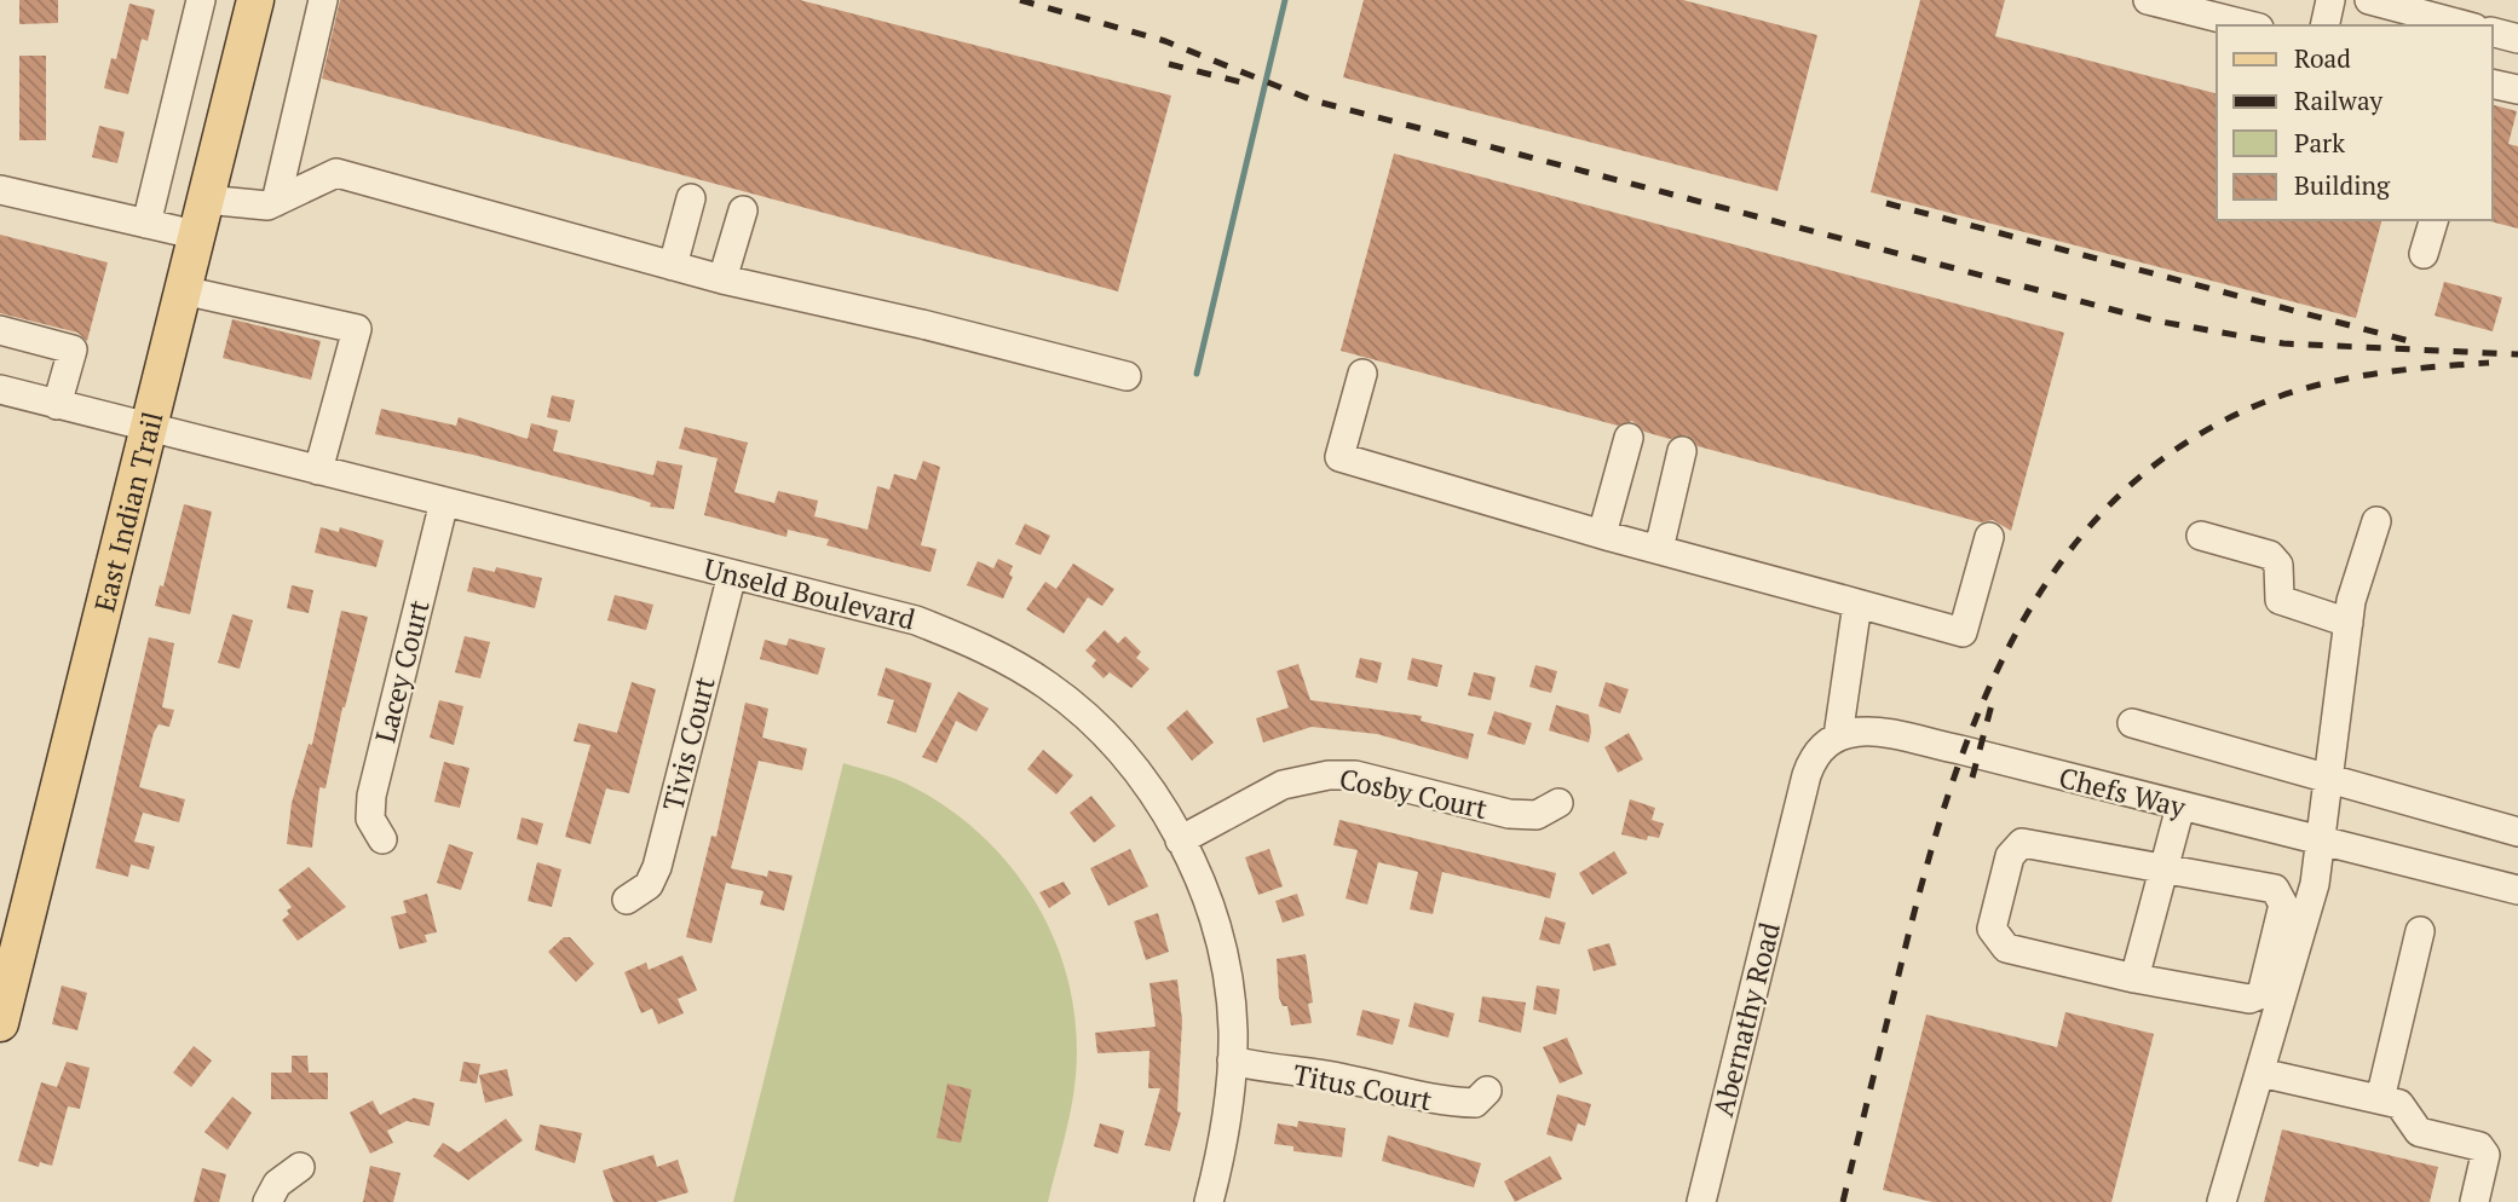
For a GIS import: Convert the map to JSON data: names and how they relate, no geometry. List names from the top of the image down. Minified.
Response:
{"streets":{"main road":["East Indian Trail"],"street":["Unseld Boulevard","Lacey Court","Tivis Court","Chefs Way","Cosby Court","Abernathy Road","Titus Court"]},"crossings":[["East Indian Trail","Unseld Boulevard"],["Unseld Boulevard","Lacey Court"],["Unseld Boulevard","Tivis Court"],["Unseld Boulevard","Cosby Court"],["Unseld Boulevard","Titus Court"],["Chefs Way","Abernathy Road"]],"legend":["Road","Railway","Park","Building"]}
